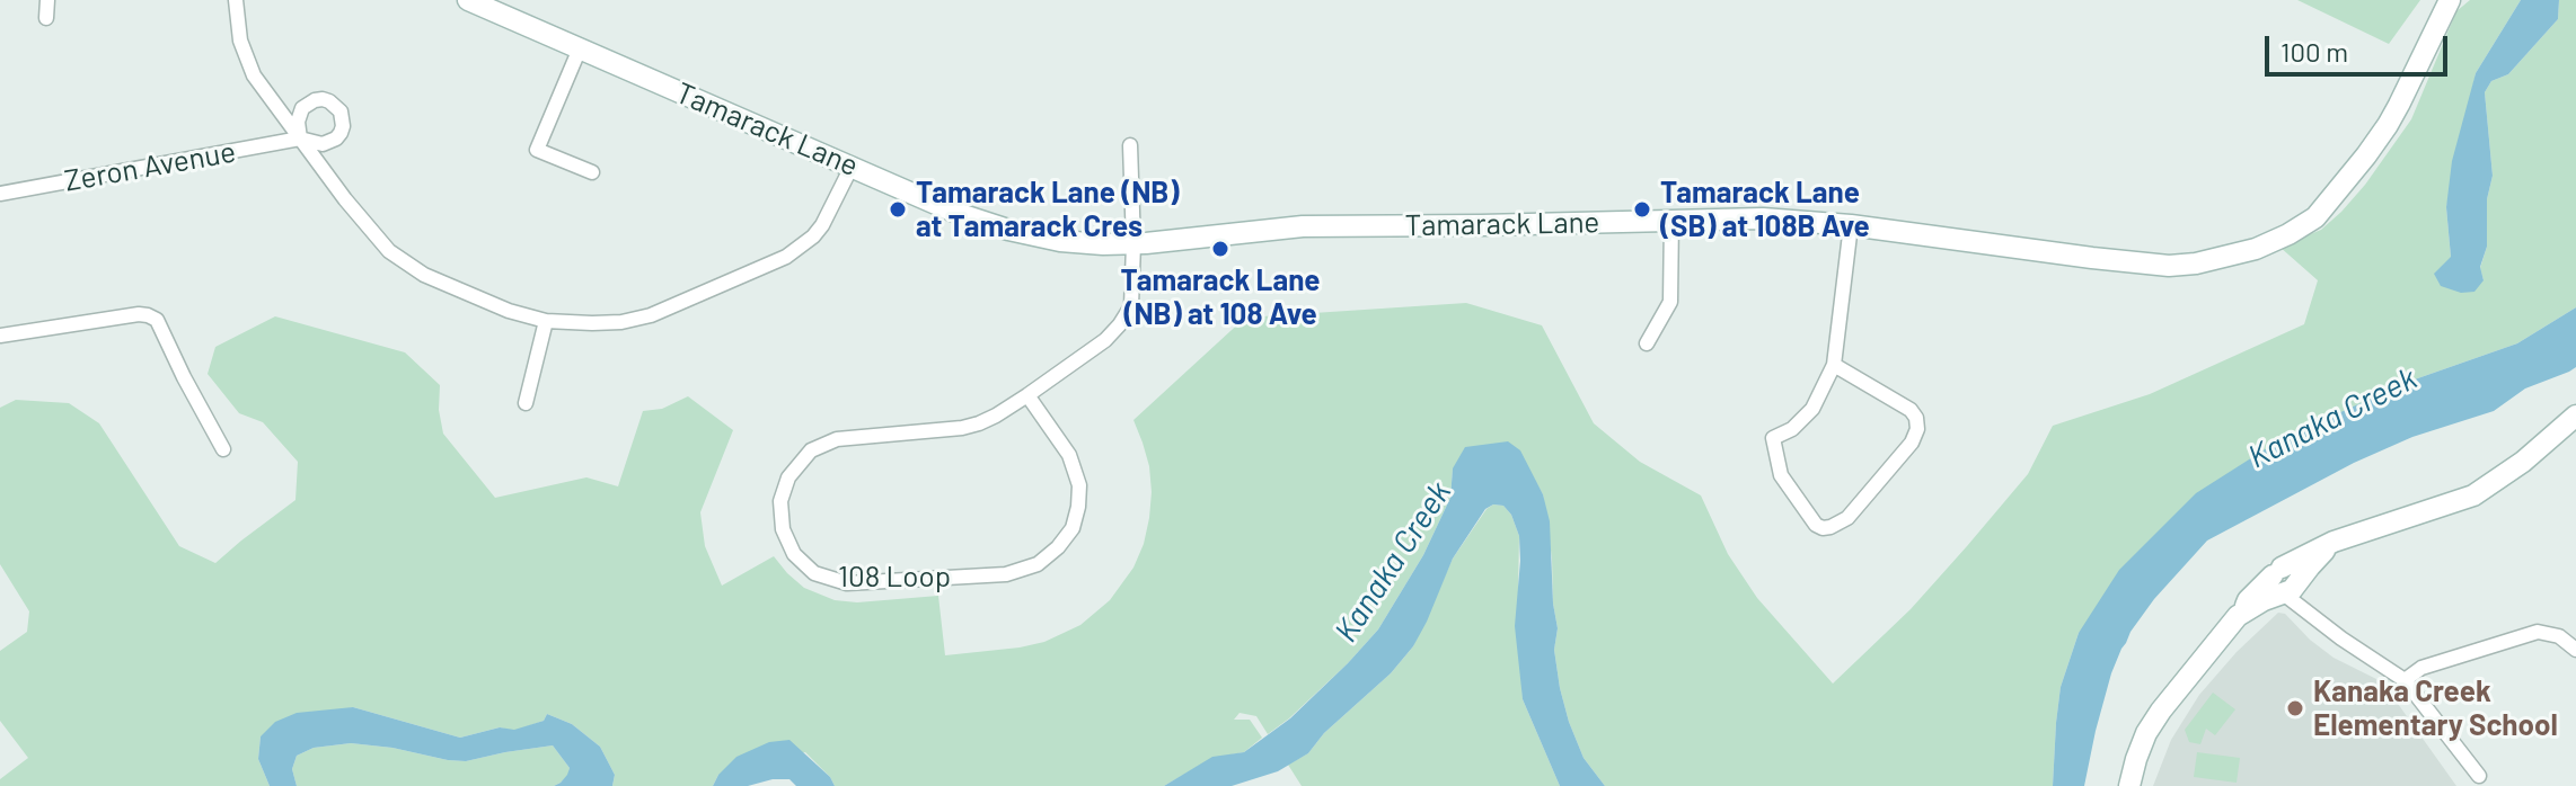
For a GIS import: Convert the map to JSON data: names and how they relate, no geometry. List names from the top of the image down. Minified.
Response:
{"streets":{"street":["Tamarack Lane","Zeron Avenue","108 Loop"]},"crossings":[["Tamarack Lane","108 Loop"]],"water":["Kanaka Creek"],"places":["Tamarack Lane (NB) at Tamarack Cres","Tamarack Lane (SB) at 108B Ave","Tamarack Lane (NB) at 108 Ave","Kanaka Creek Elementary School"],"scale_bar":"100 m"}
